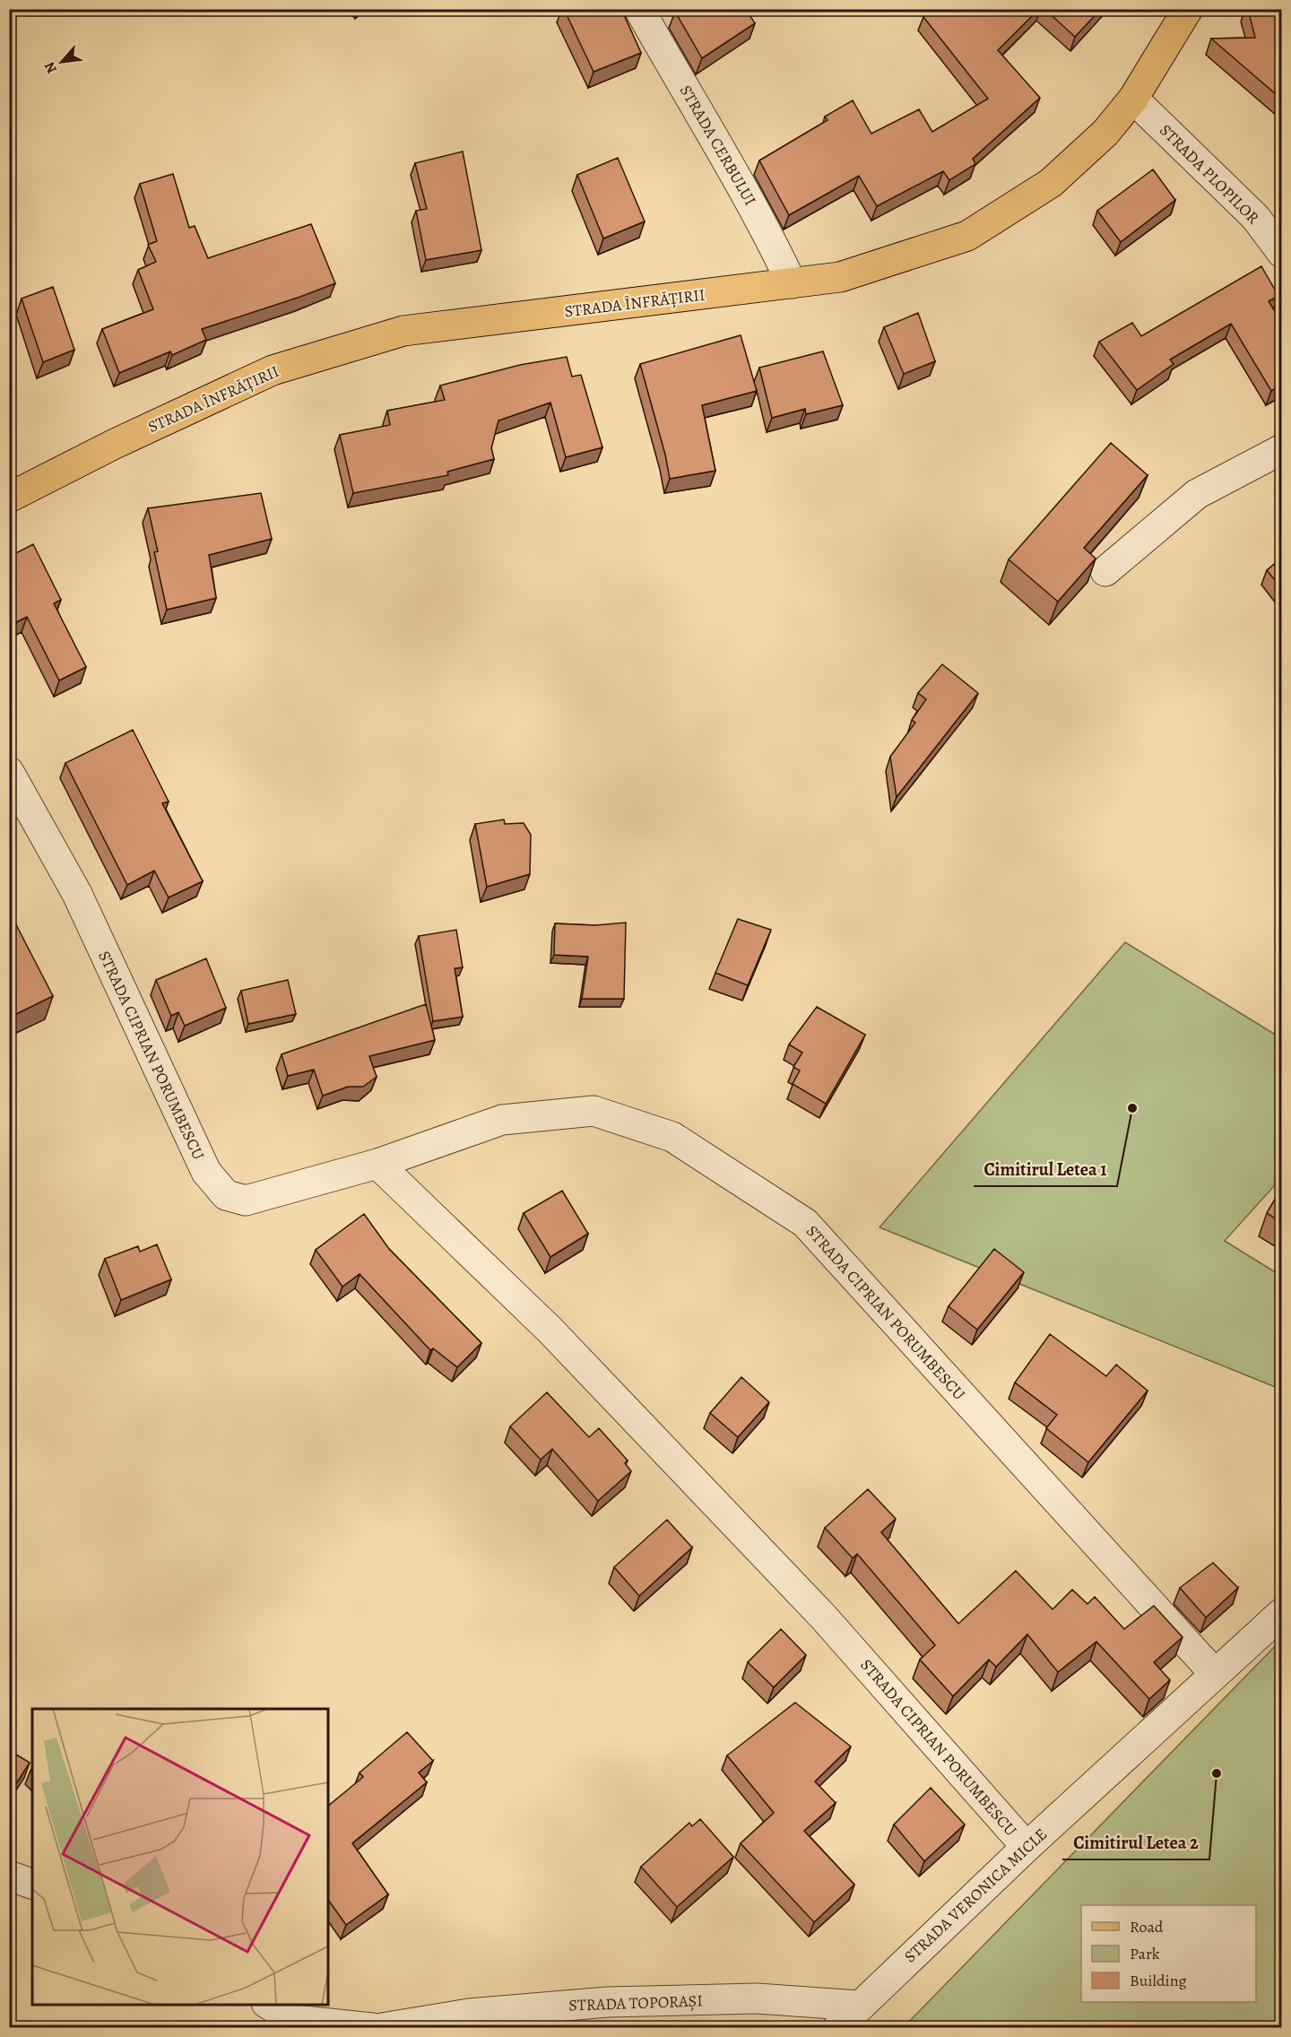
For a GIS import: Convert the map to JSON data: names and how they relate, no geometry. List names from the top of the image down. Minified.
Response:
{"streets":{"main road":["STRADA ÎNFRĂȚIRII"],"street":["STRADA CERBULUI","STRADA PLOPILOR","STRADA CIPRIAN PORUMBESCU","STRADA VERONICA MICLE","STRADA TOPORAȘI"]},"crossings":[["STRADA CERBULUI","STRADA ÎNFRĂȚIRII"],["STRADA PLOPILOR","STRADA ÎNFRĂȚIRII"],["STRADA CIPRIAN PORUMBESCU","STRADA VERONICA MICLE"],["STRADA VERONICA MICLE","STRADA TOPORAȘI"]],"places":["Cimitirul Letea 1","Cimitirul Letea 2"],"legend":["Road","Park","Building"],"north":"bottom left"}
